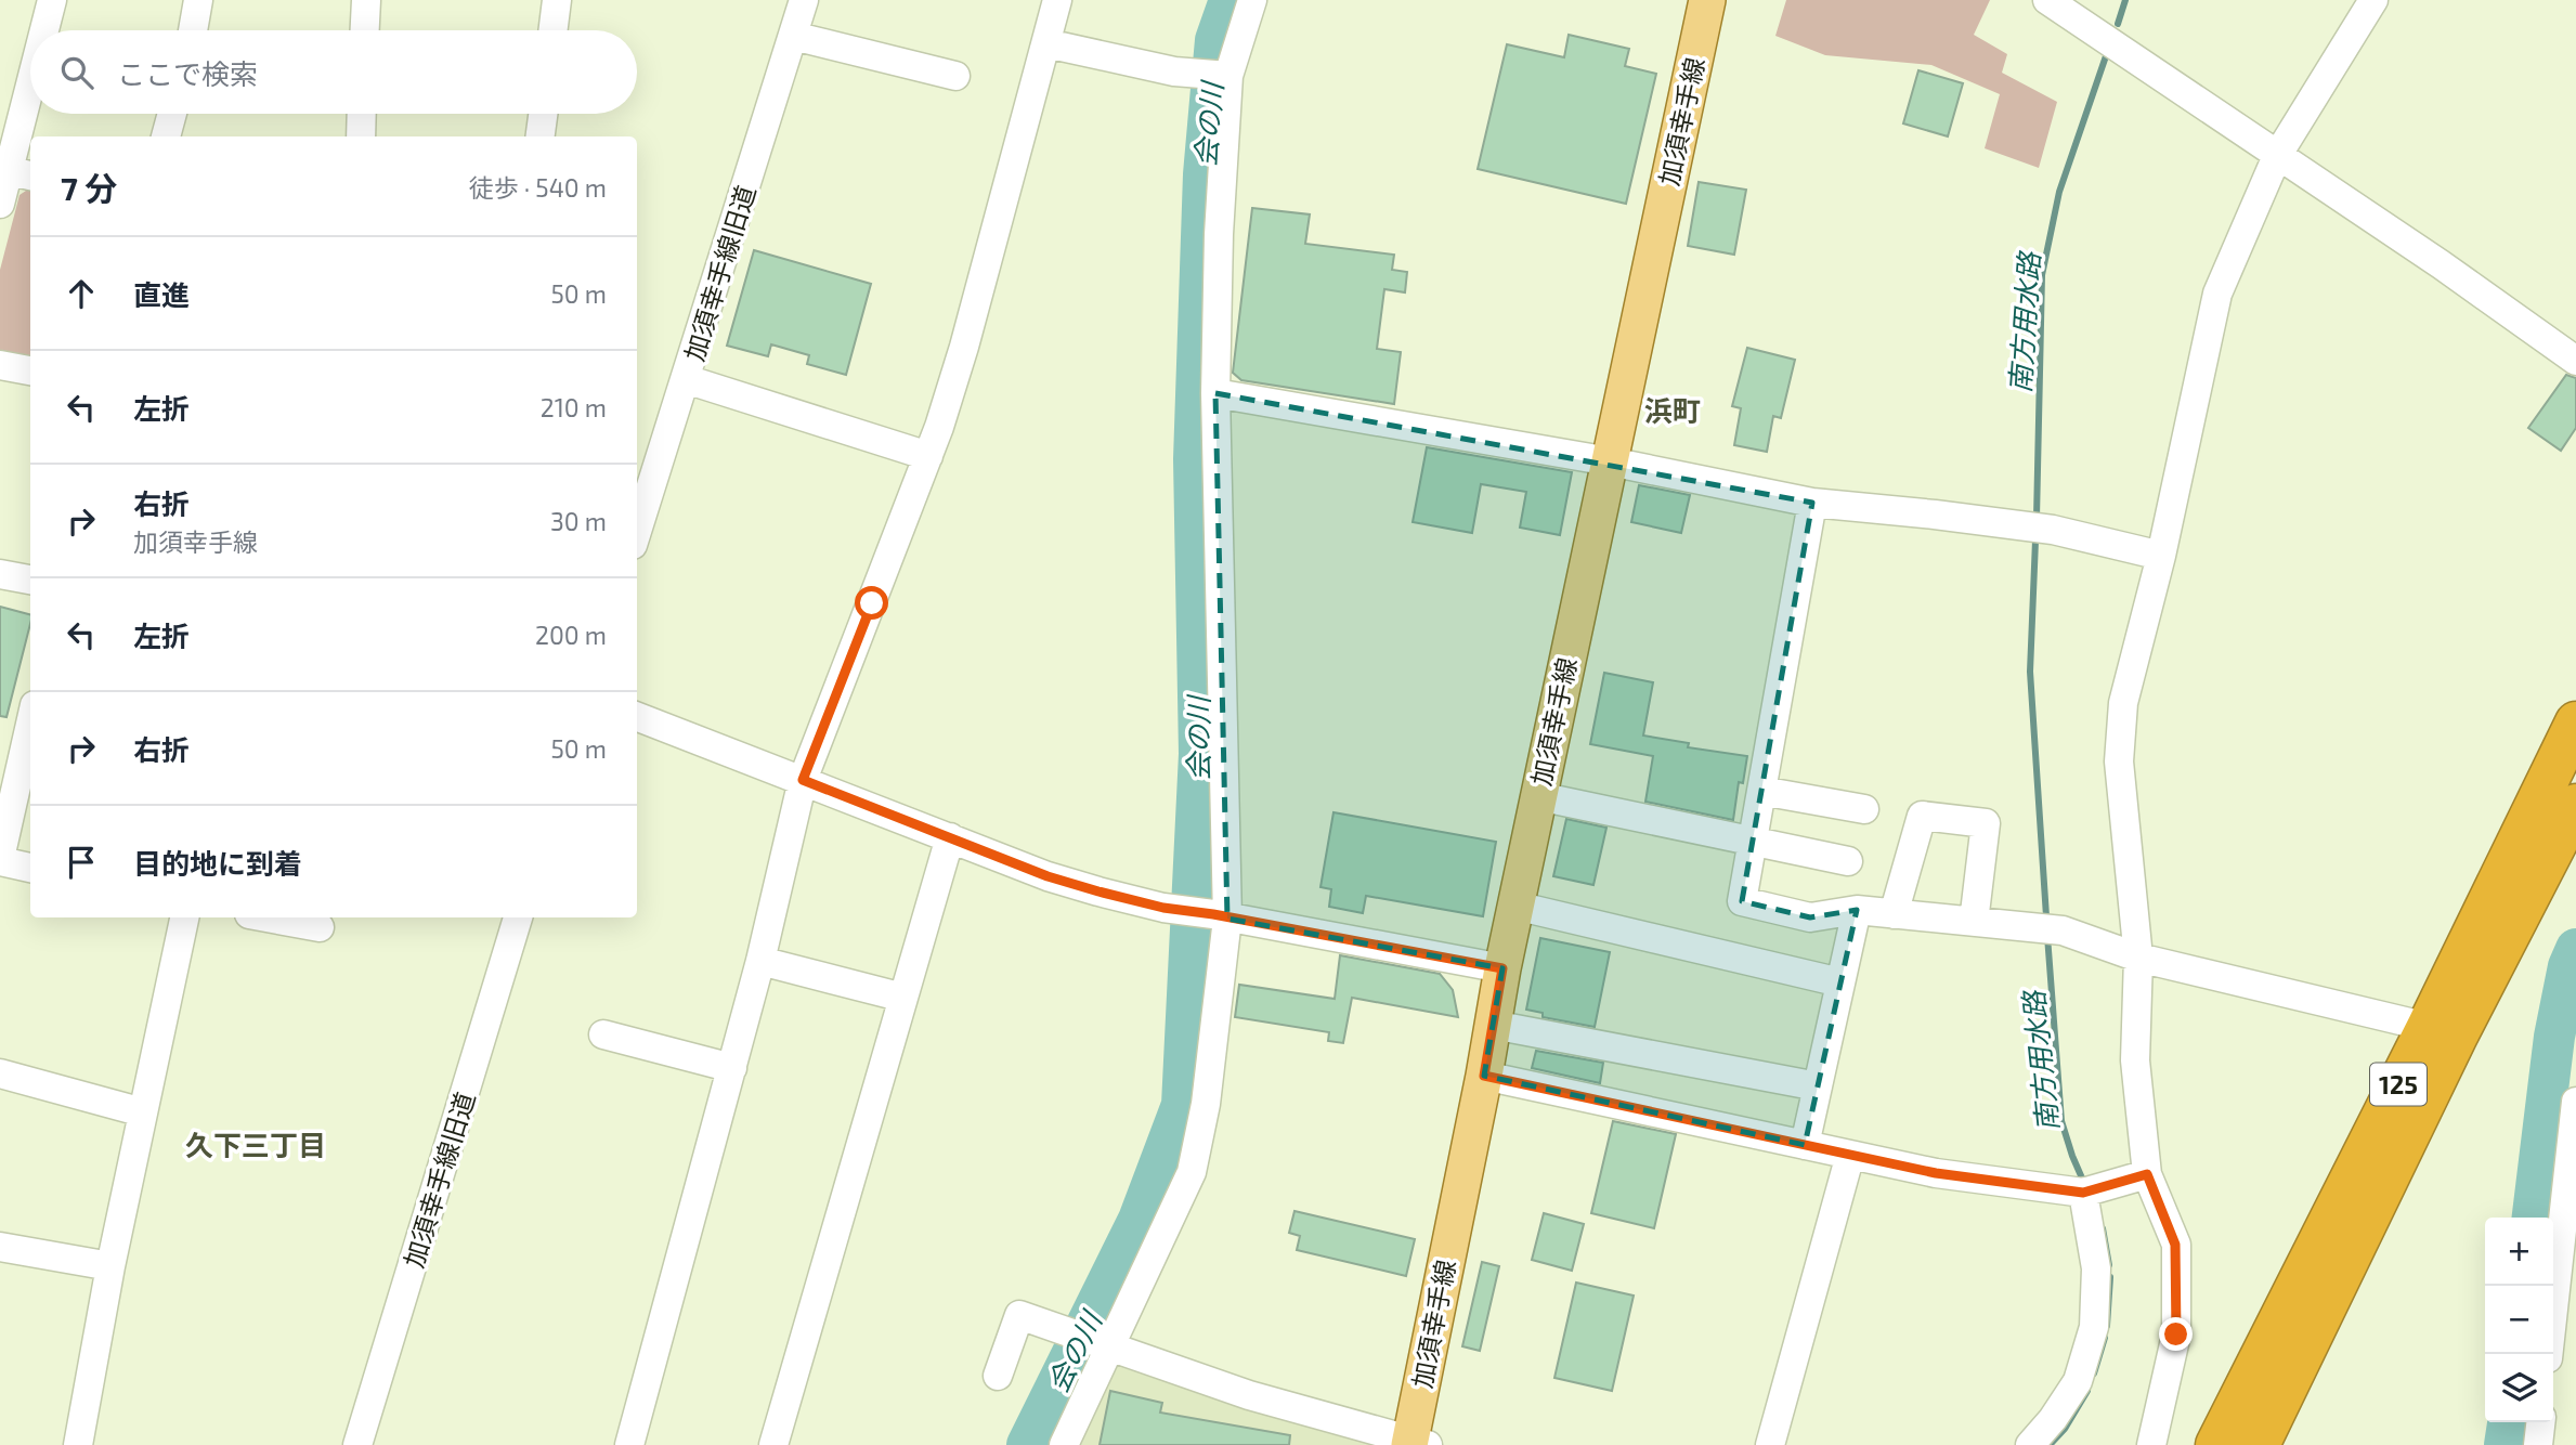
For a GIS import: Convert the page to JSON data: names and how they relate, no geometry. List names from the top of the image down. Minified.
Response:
{"streets":{"highway":["125"],"main road":["加須幸手線"],"street":["加須幸手線旧道"]},"districts":["浜町","久下三丁目"],"water":["会の川","南方用水路"],"page":{"search":"ここで検索","heading":["7 分","徒歩 · 540 m"],"list":[["直進","50 m"],["左折","210 m"],["右折","加須幸手線","30 m"],["左折","200 m"],["右折","50 m"],"目的地に到着"],"map_buttons":["+","−"]}}
